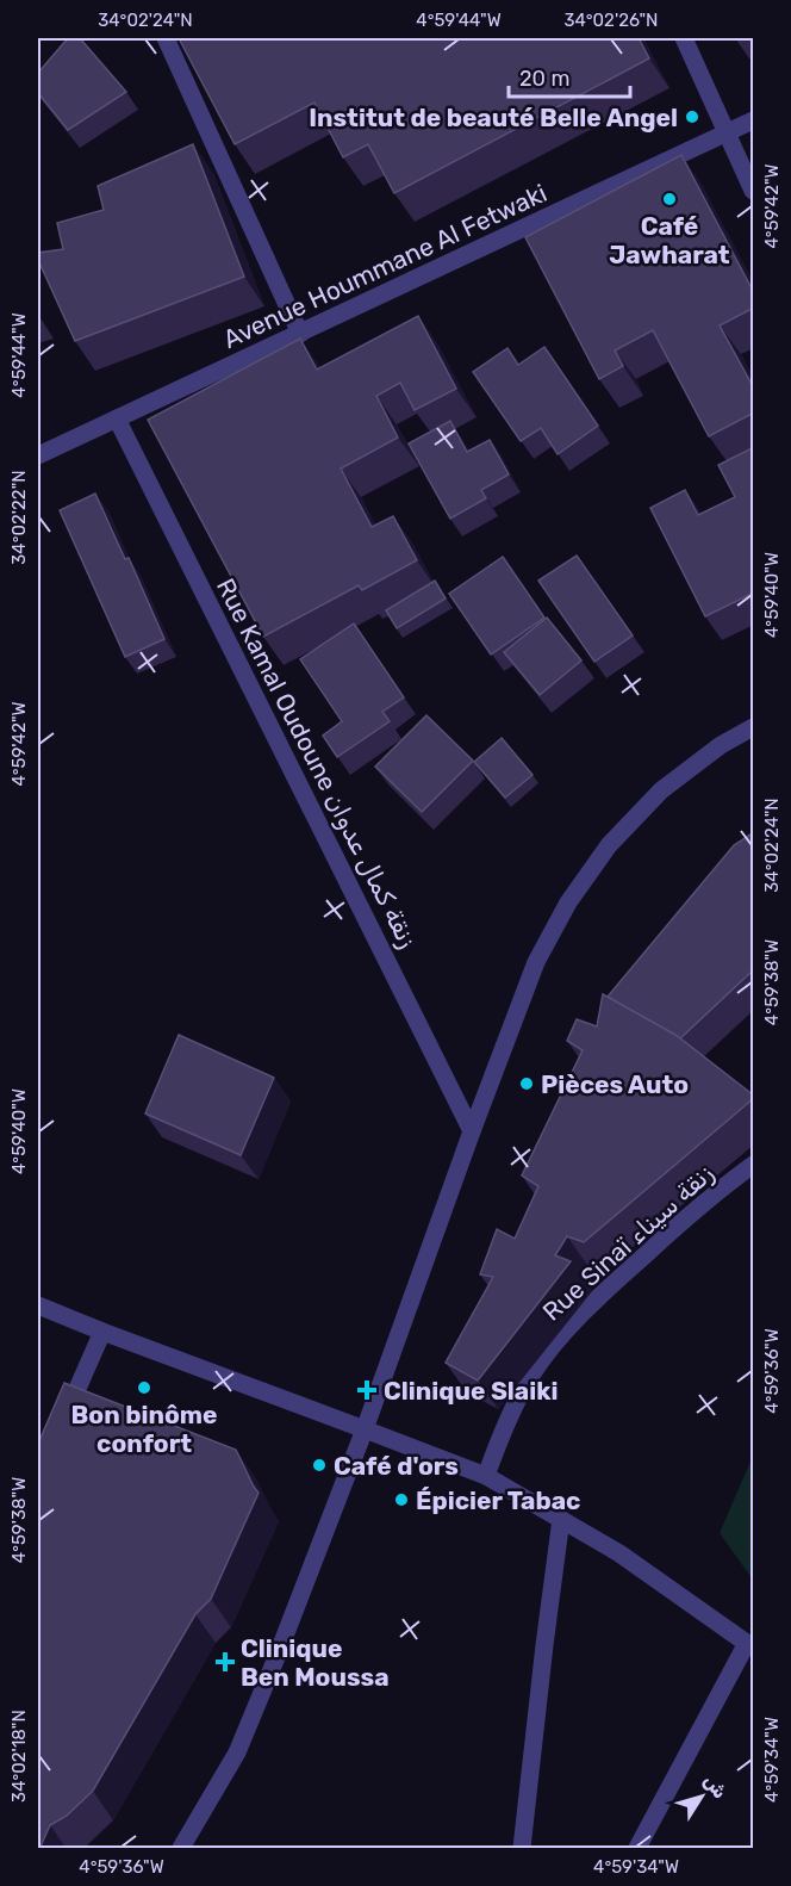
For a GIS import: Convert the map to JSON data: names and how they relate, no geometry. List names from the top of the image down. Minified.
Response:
{"streets":{"street":["Avenue Hoummane Al Fetwaki","Rue Kamal Oudoune زنقة كمال عدوان","Rue Sinaï زنقة سيناء"]},"crossings":[["Avenue Hoummane Al Fetwaki","Rue Kamal Oudoune زنقة كمال عدوان"]],"places":{"other":["Institut de beauté Belle Angel","Café Jawharat","Pièces Auto","Bon binôme confort","Café d'ors","Épicier Tabac"],"health":["Clinique Slaiki","Clinique Ben Moussa"]},"scale_bar":"20 m","north":"top right","coordinates":["34°02'24\"N","4°59'44\"W","34°02'26\"N","4°59'42\"W","34°02'22\"N","4°59'40\"W","4°59'38\"W","4°59'36\"W","34°02'18\"N","4°59'34\"W"]}
